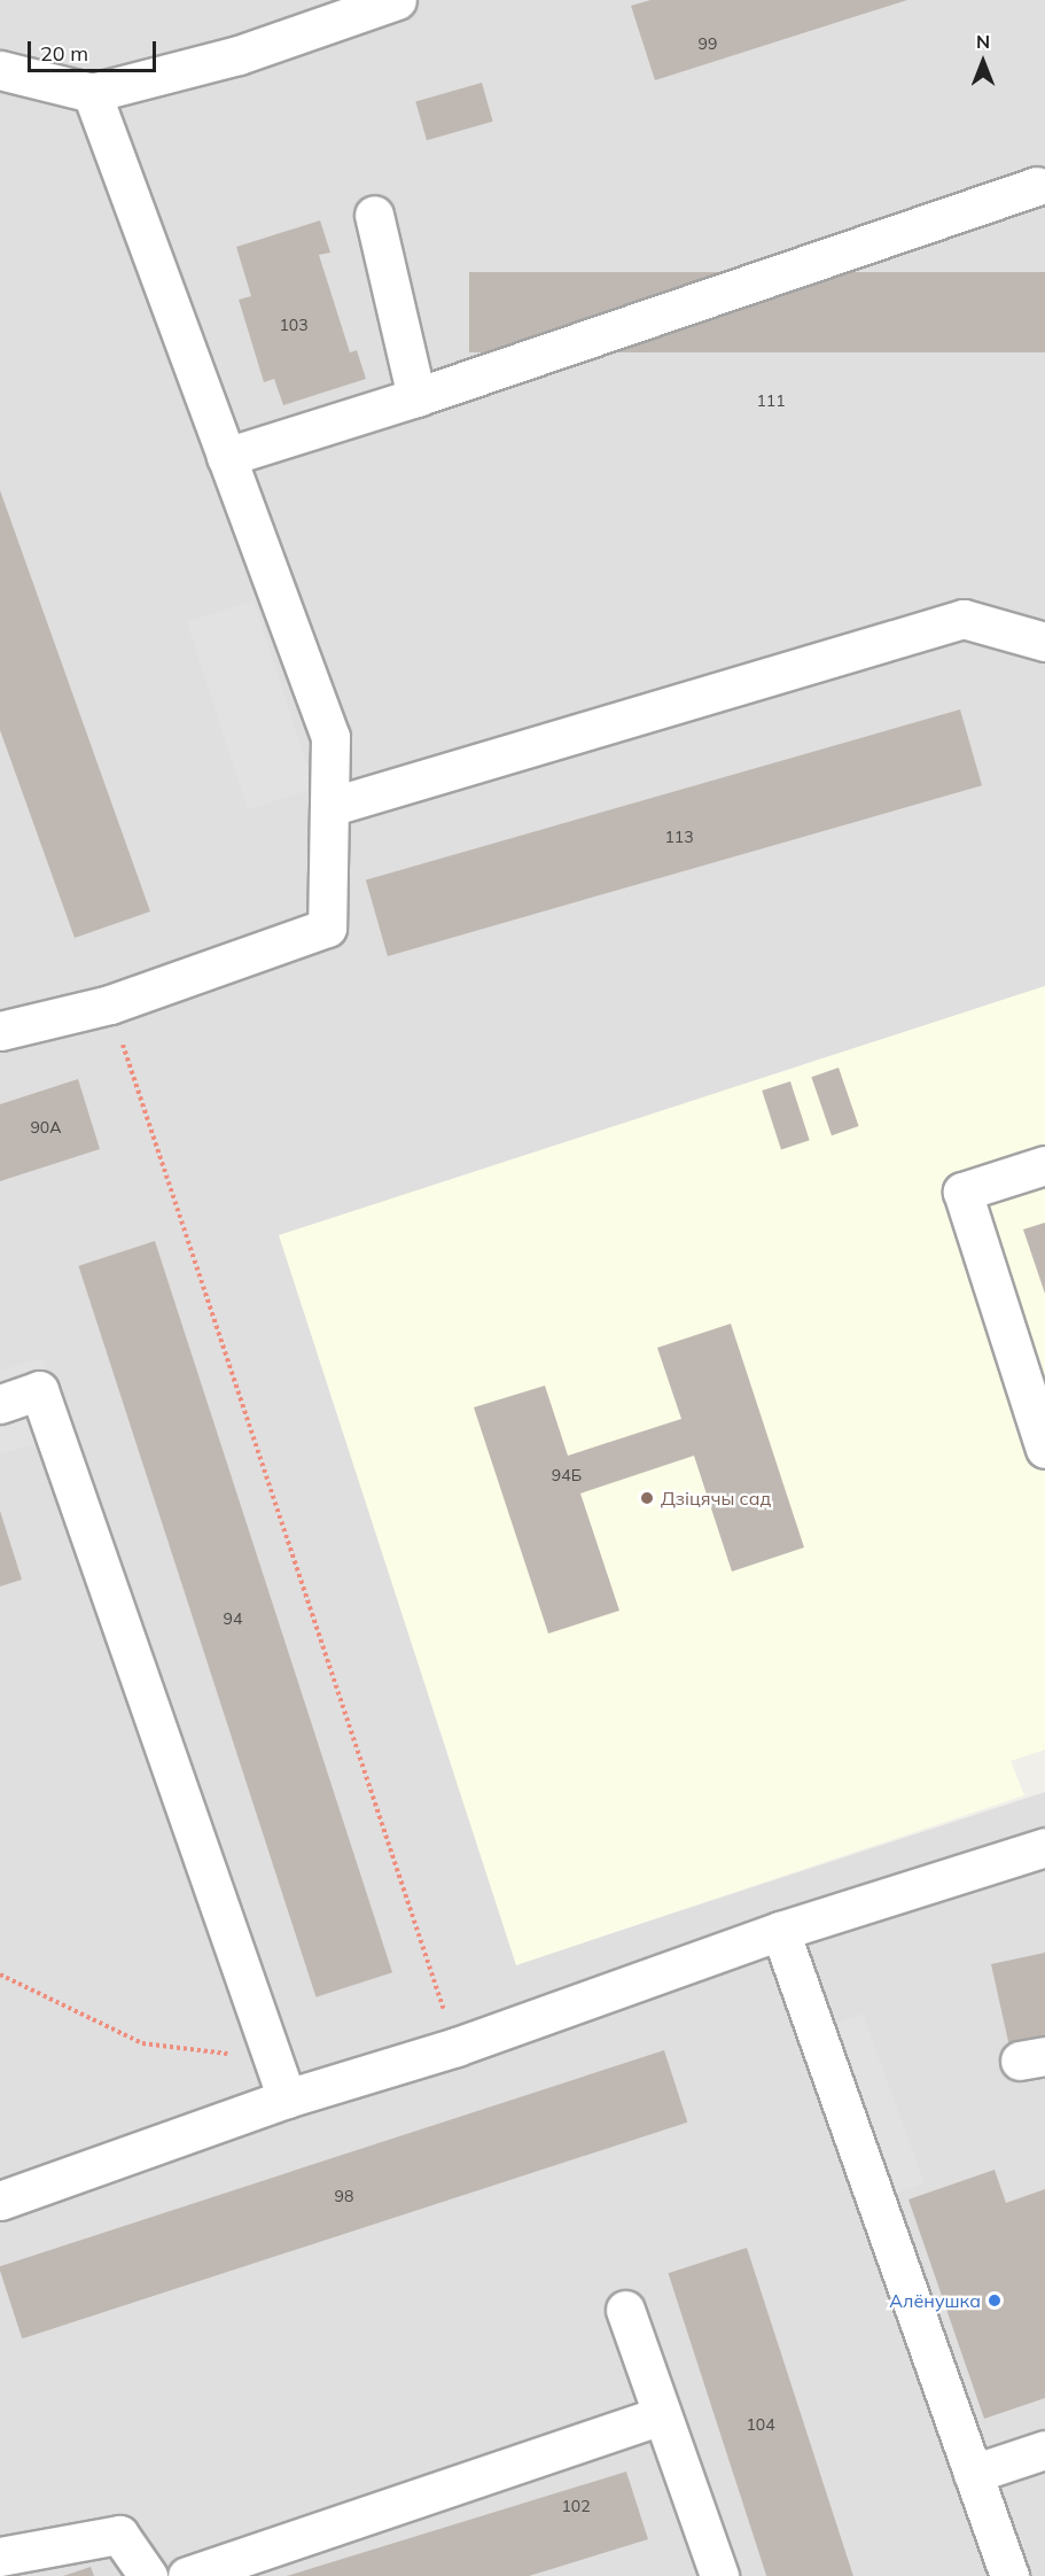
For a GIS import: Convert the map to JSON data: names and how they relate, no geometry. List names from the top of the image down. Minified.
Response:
{"places":["Дзіцячы сад","Алёнушка"],"house_numbers":["99","103","111","113","90А","94Б","94","98","104","102"],"scale_bar":"20 m","north":"top"}
